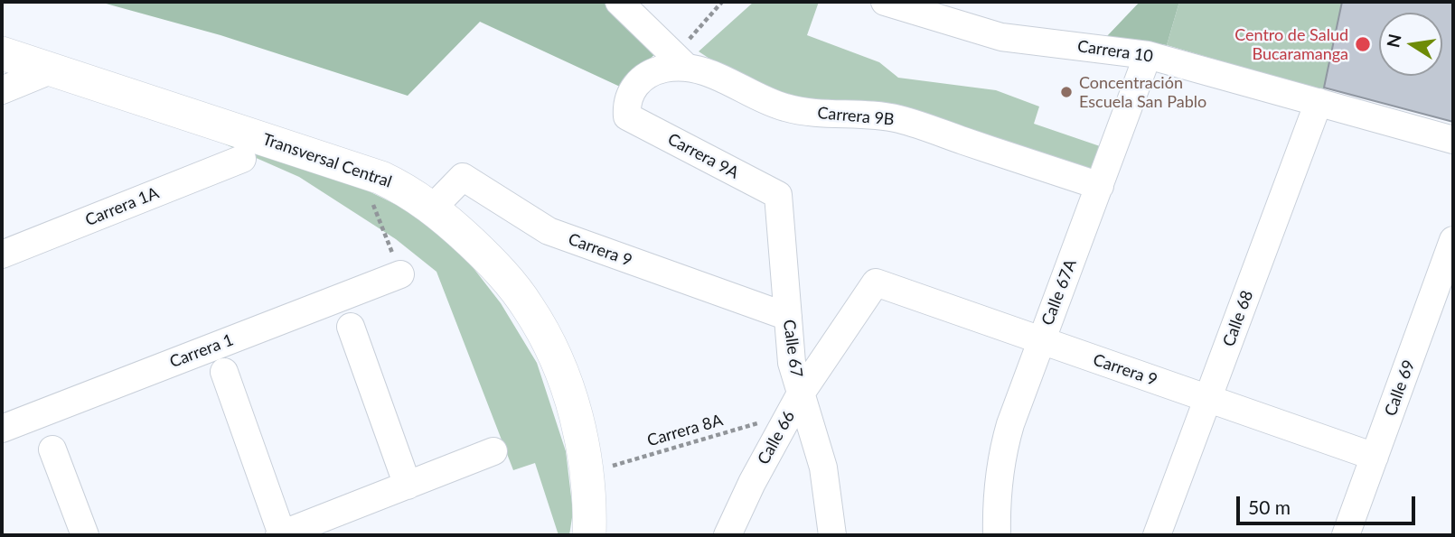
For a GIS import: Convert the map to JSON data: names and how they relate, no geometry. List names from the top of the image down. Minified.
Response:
{"streets":{"main road":["Transversal Central"],"street":["Carrera 10","Carrera 9B","Carrera 9A","Carrera 1A","Carrera 9","Calle 67A","Calle 68","Calle 67","Carrera 1","Calle 69","Calle 66"],"path":["Carrera 8A"]},"crossings":[["Carrera 10","Calle 67A"],["Carrera 10","Calle 68"],["Carrera 9B","Carrera 9A"],["Carrera 9B","Calle 67A"],["Carrera 9A","Calle 67"],["Transversal Central","Carrera 9"],["Transversal Central","Carrera 8A"],["Carrera 9","Calle 67A"],["Carrera 9","Calle 68"],["Carrera 9","Calle 67"],["Carrera 9","Calle 69"],["Carrera 9","Calle 66"],["Calle 67","Carrera 8A"],["Calle 67","Calle 66"],["Carrera 8A","Calle 66"]],"places":["Centro de Salud Bucaramanga","Concentración Escuela San Pablo"],"scale_bar":"50 m","north":"left"}
